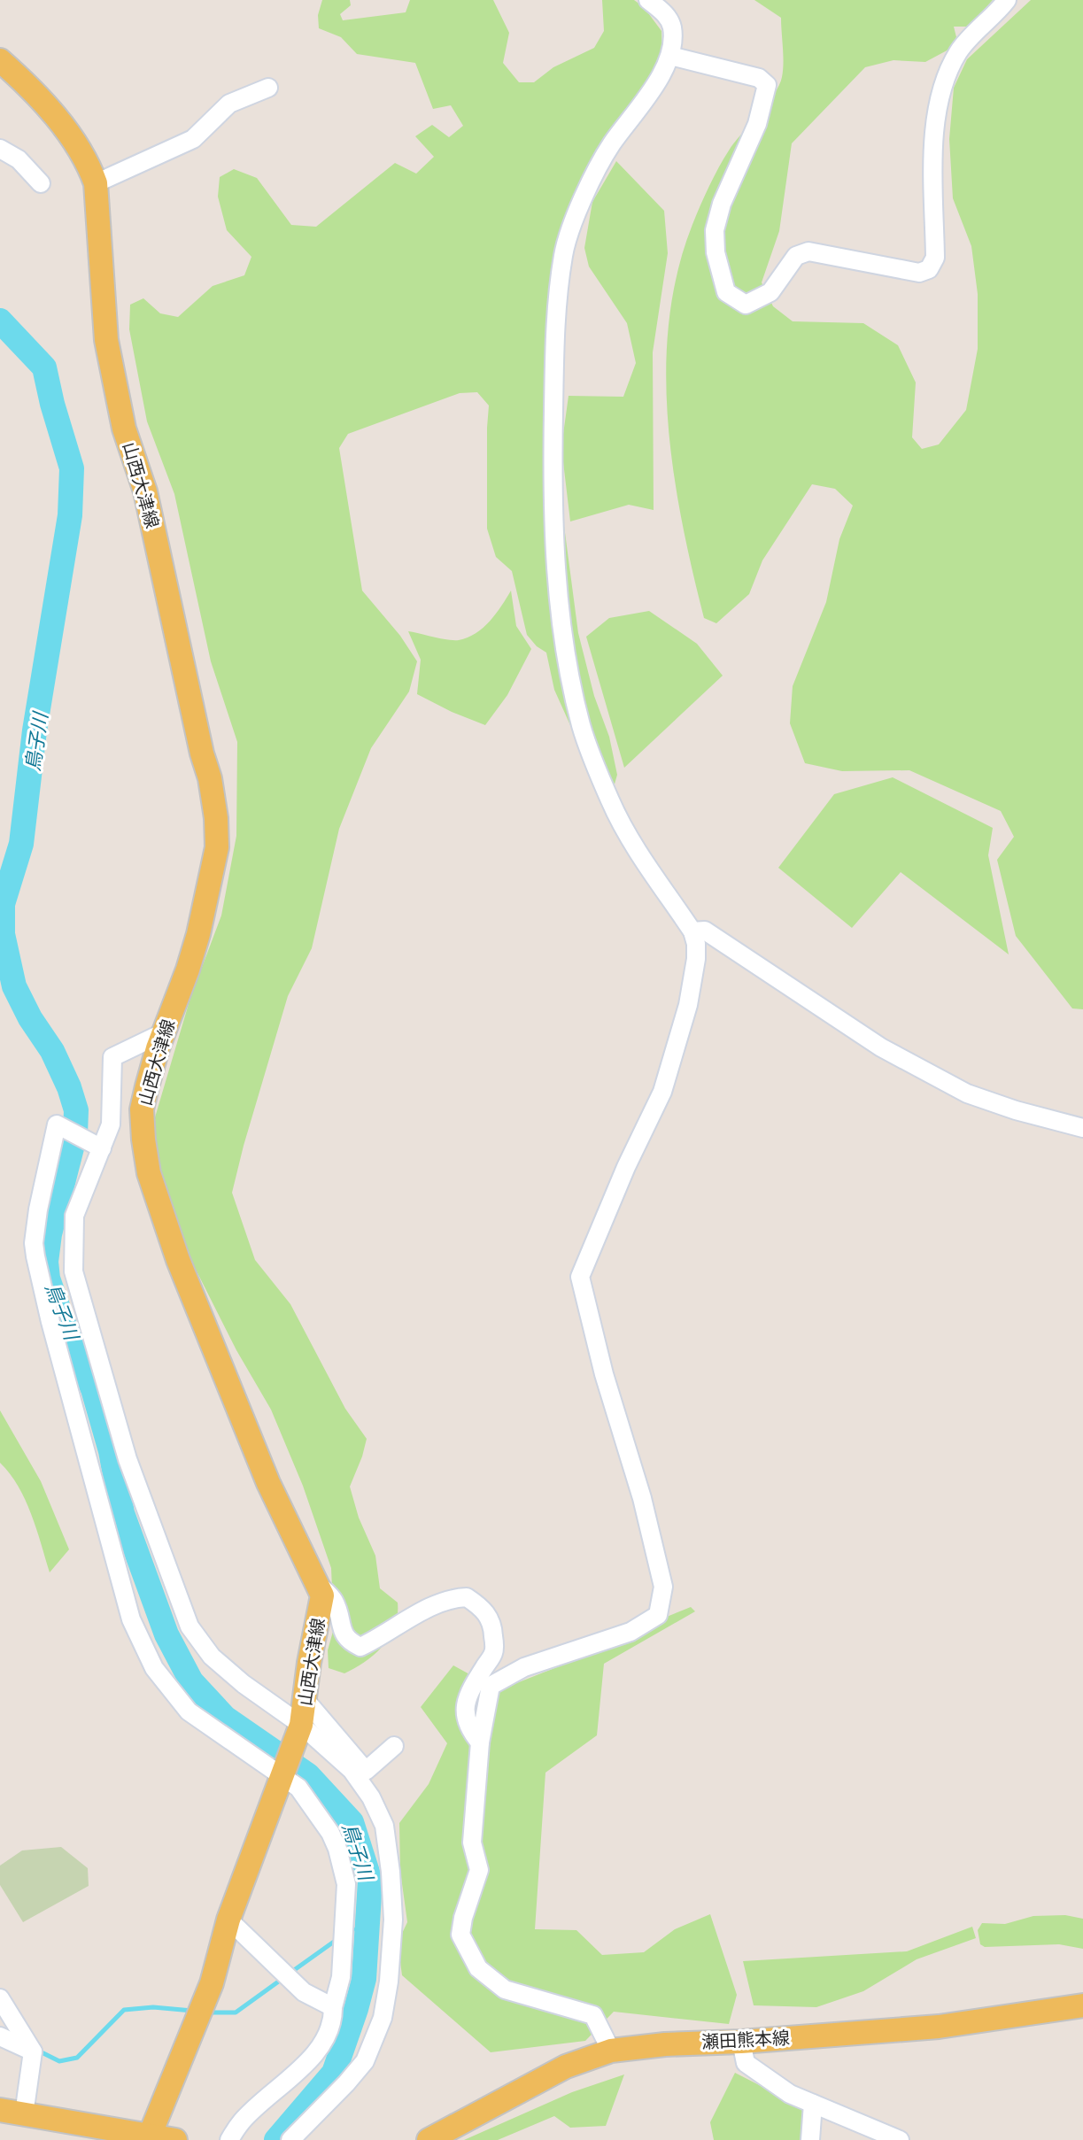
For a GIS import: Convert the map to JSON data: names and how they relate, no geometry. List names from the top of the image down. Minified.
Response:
{"streets":{"main road":["山西大津線","瀬田熊本線"]},"water":["鳥子川"]}
